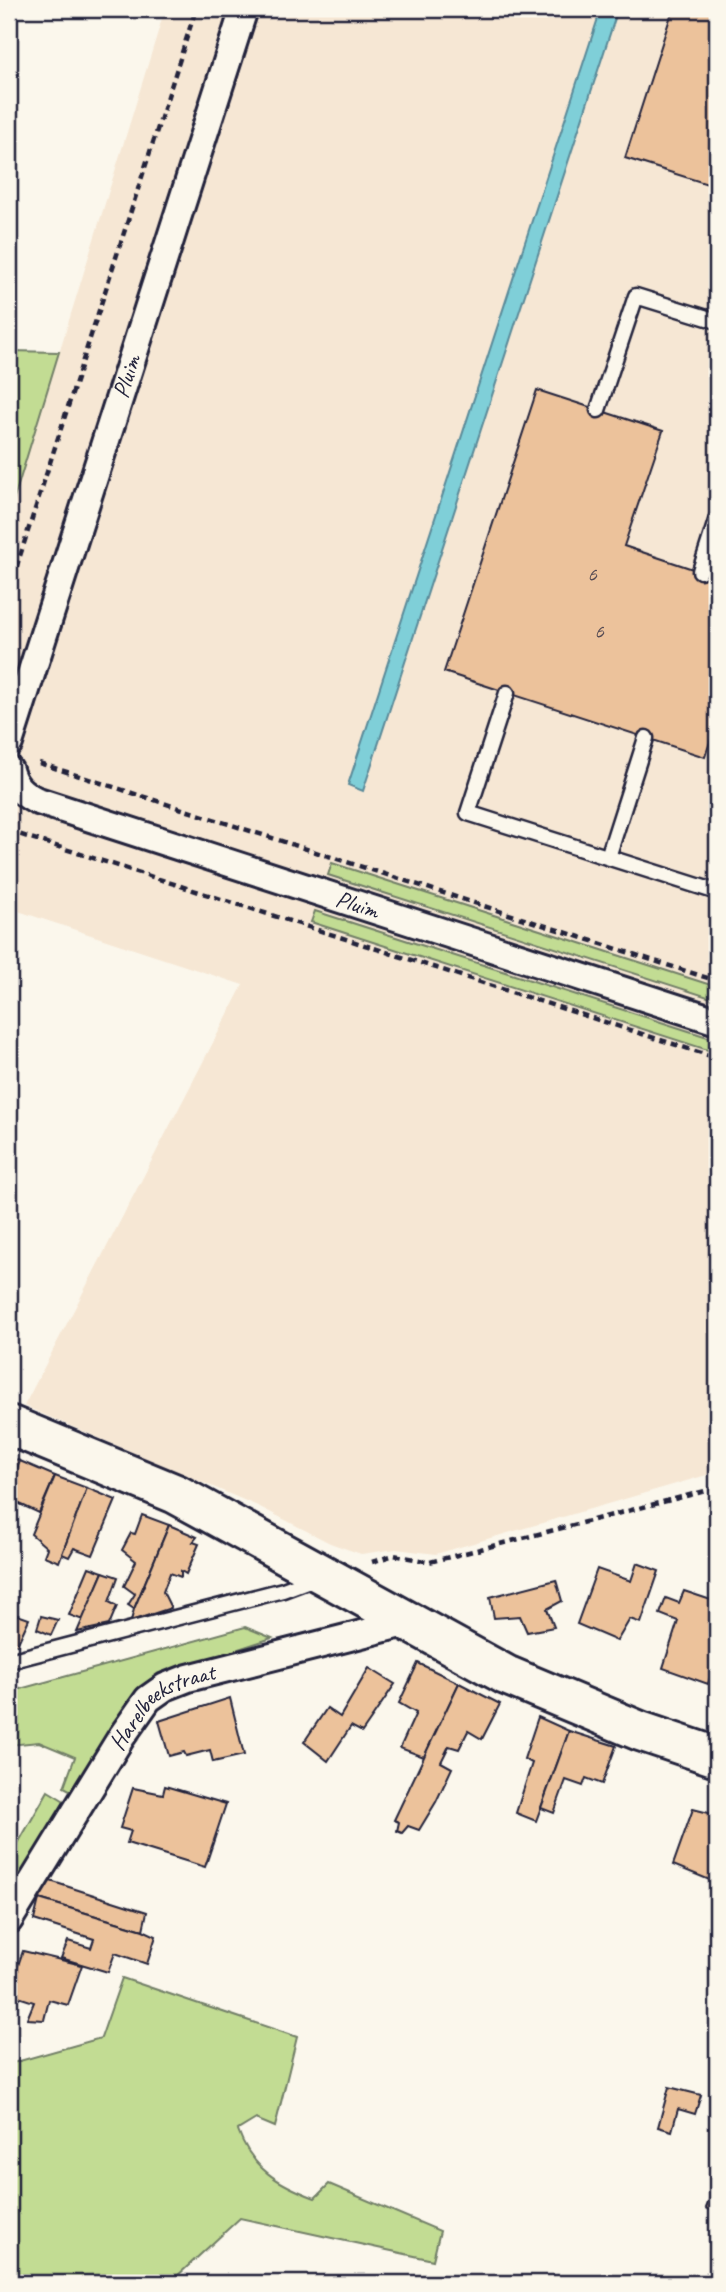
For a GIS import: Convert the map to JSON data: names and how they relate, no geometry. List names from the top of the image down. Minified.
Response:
{"streets":{"street":["Pluim","Harelbeekstraat"]},"house_numbers":["6","6"]}
